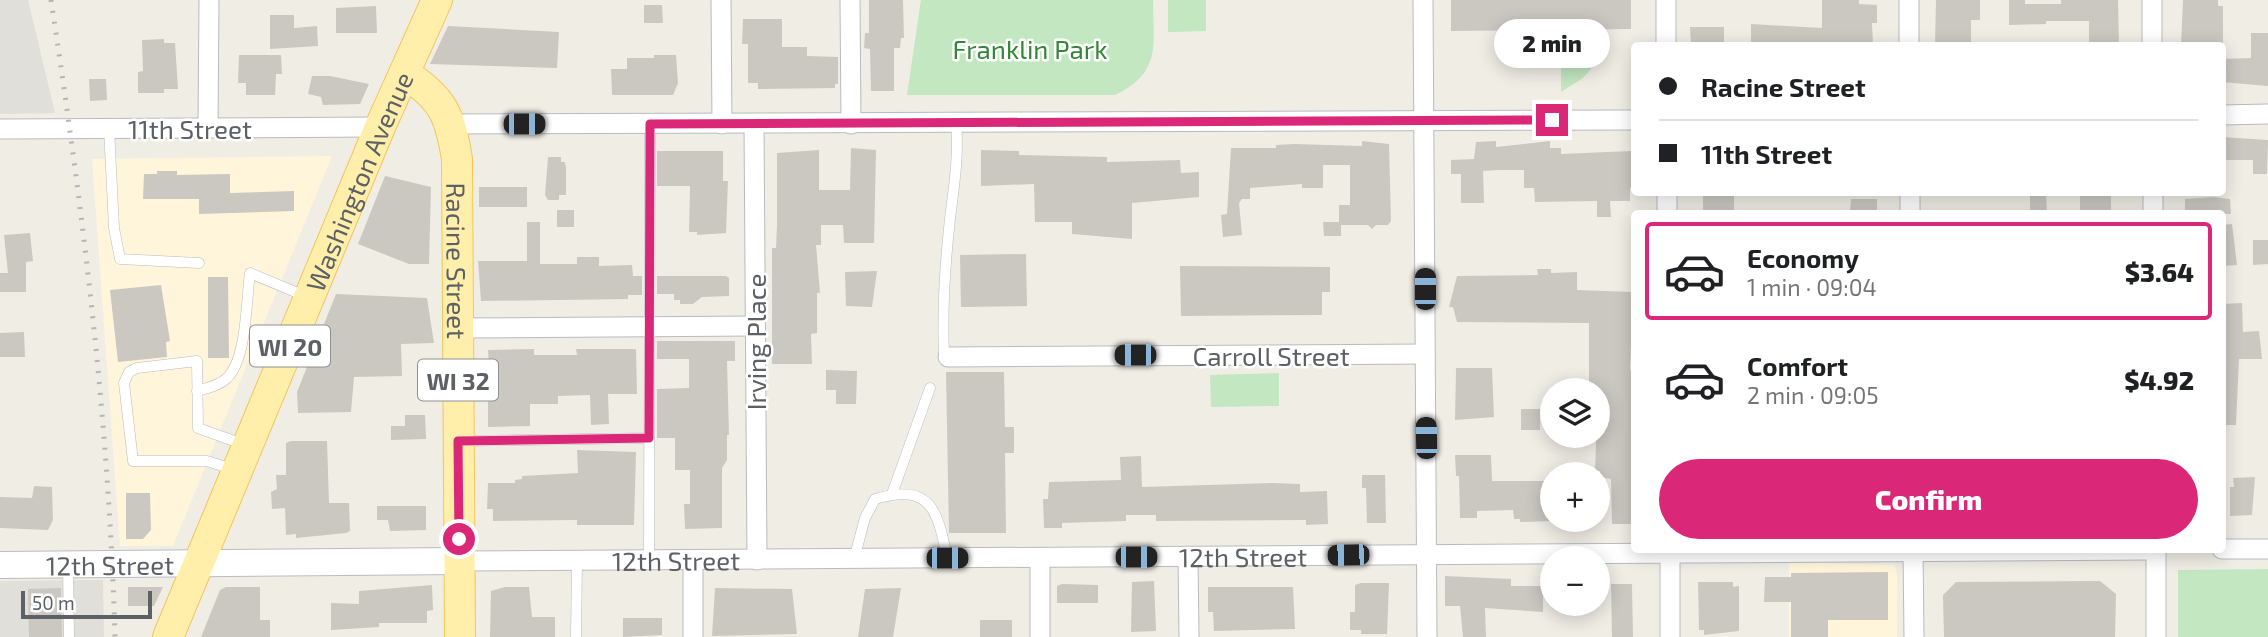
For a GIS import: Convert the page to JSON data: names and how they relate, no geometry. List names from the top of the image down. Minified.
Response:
{"streets":{"main road":["Washington Avenue","Racine Street","WI 20","WI 32"],"street":["11th Street","Irving Place","Carroll Street","12th Street"]},"crossings":[["11th Street","Washington Avenue"],["Washington Avenue","Racine Street"],["Washington Avenue","12th Street"],["Racine Street","12th Street"],["Irving Place","12th Street"]],"parks":["Franklin Park"],"scale_bar":"50 m","page":{"bubble":"2 min","banner":["Racine Street","11th Street"],"list":[{"name":"Economy","note":"1 min · 09:04","value":"$3.64"},{"name":"Comfort","note":"2 min · 09:05","value":"$4.92"}],"map_buttons":["+","−"],"buttons":"Confirm","scale":"50 m"}}
